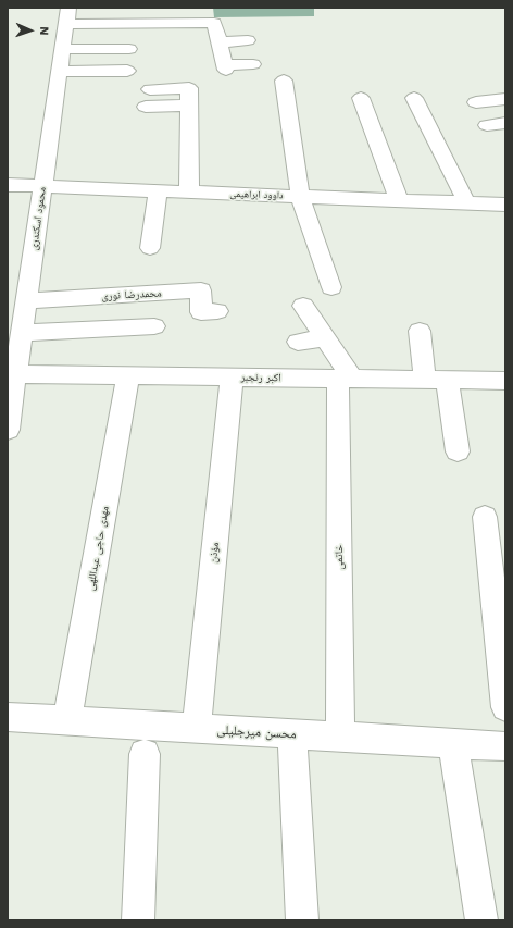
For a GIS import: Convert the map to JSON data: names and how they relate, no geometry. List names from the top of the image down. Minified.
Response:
{"streets":{"street":["داوود ابراهیمی","محمود اسکندری","محمدرضا نوری","اکبر رنجبر","مهدی حاجی عبداللهی","مؤذن","خاتمی","محسن میرجلیلی"]},"crossings":[["داوود ابراهیمی","محمود اسکندری"],["محمود اسکندری","محمدرضا نوری"],["محمود اسکندری","اکبر رنجبر"],["اکبر رنجبر","مهدی حاجی عبداللهی"],["اکبر رنجبر","مؤذن"],["اکبر رنجبر","خاتمی"],["مهدی حاجی عبداللهی","محسن میرجلیلی"],["مؤذن","محسن میرجلیلی"],["خاتمی","محسن میرجلیلی"]],"north":"right"}
